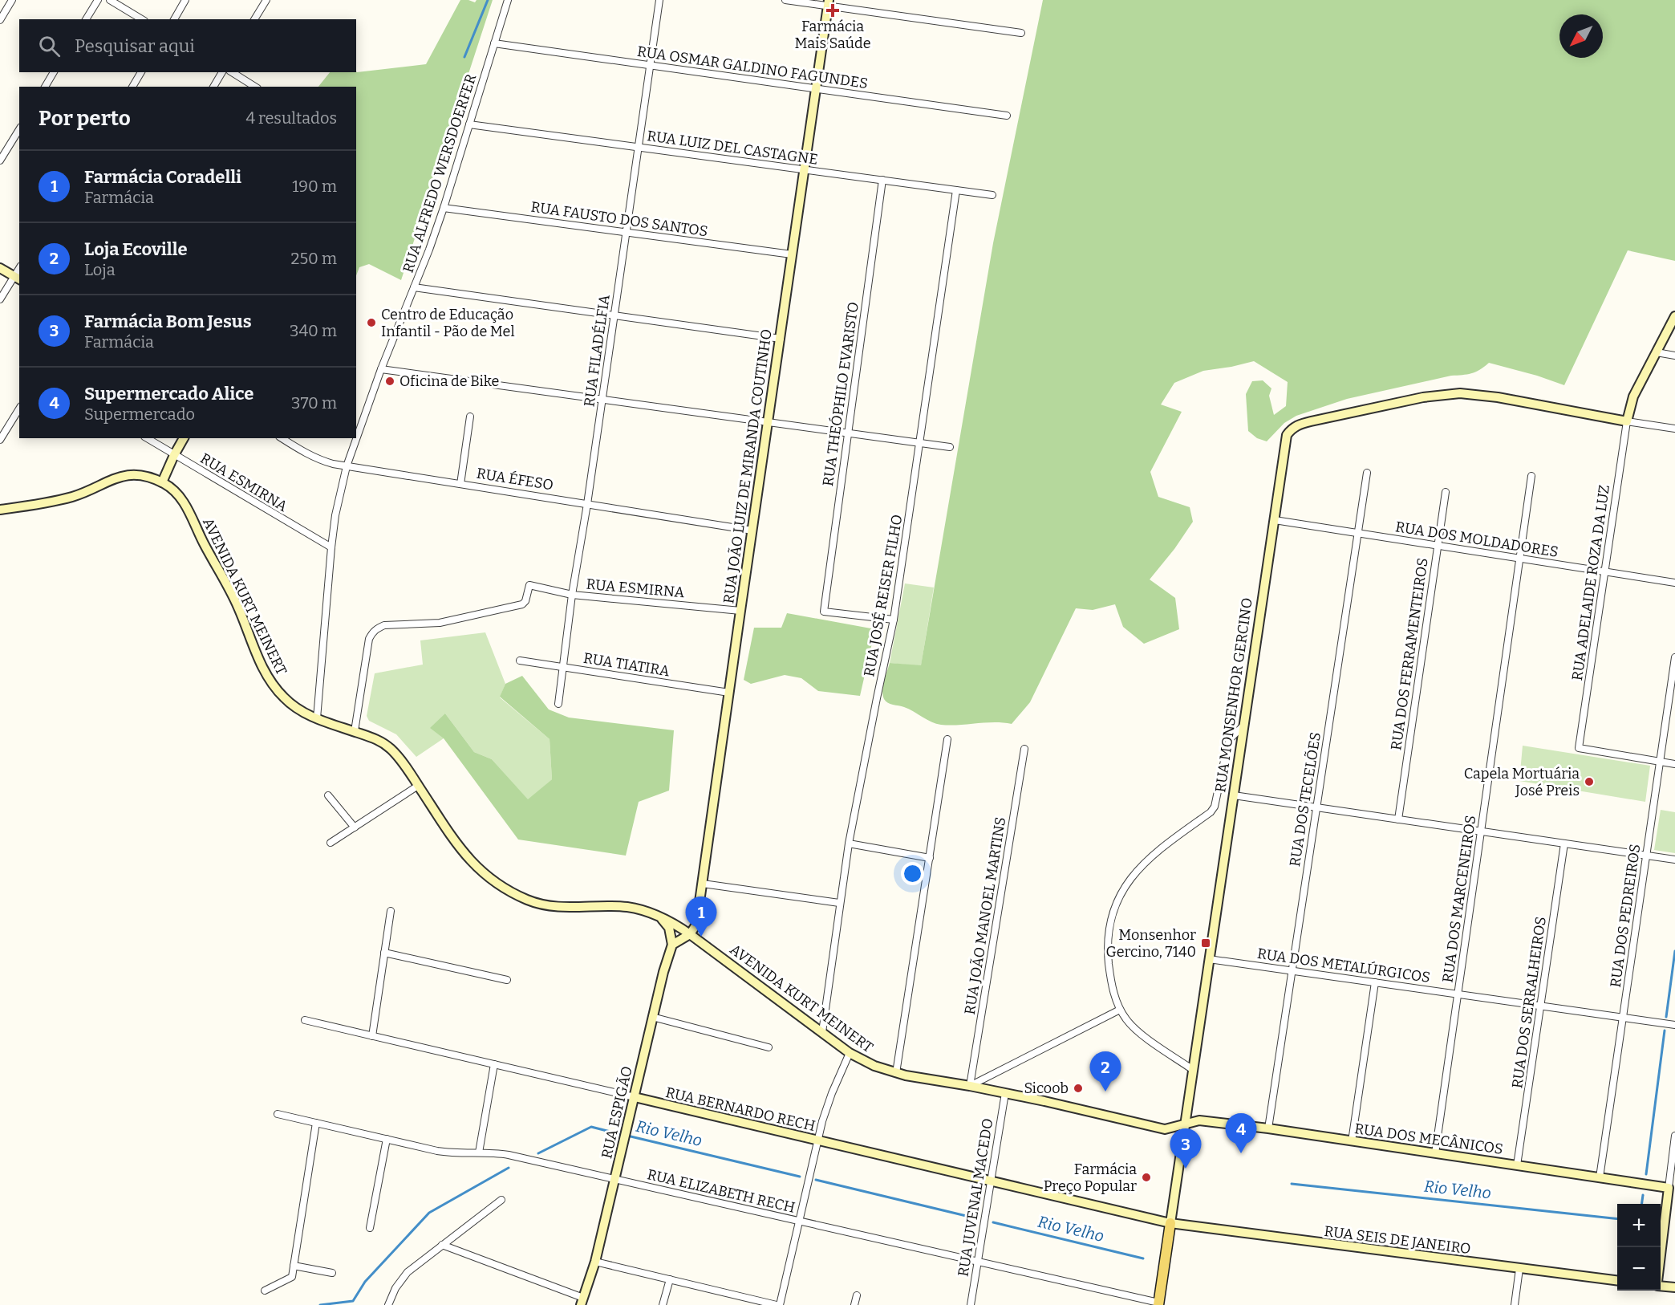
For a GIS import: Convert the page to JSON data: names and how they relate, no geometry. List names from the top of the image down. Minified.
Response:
{"streets":{"main road":["RUA JOÃO LUIZ DE MIRANDA COUTINHO","AVENIDA KURT MEINERT","RUA MONSENHOR GERCINO","RUA BERNARDO RECH","RUA ESPIGÃO","RUA DOS MECÂNICOS","RUA SEIS DE JANEIRO"],"street":["RUA OSMAR GALDINO FAGUNDES","RUA LUIZ DEL CASTAGNE","RUA ALFREDO WERSDOERFER","RUA FAUSTO DOS SANTOS","RUA FILADÉLFIA","RUA THEÓPHILO EVARISTO","RUA ÉFESO","RUA ESMIRNA","RUA DOS MOLDADORES","RUA ADELAIDE ROZA DA LUZ","RUA JOSÉ REISER FILHO","RUA DOS FERRAMENTEIROS","RUA TIATIRA","RUA DOS TECELÕES","RUA DOS MARCENEIROS","RUA JOÃO MANOEL MARTINS","RUA DOS PEDREIROS","RUA DOS METALÚRGICOS","RUA DOS SERRALHEIROS","RUA ELIZABETH RECH","RUA JUVENAL MACEDO"]},"crossings":[["RUA OSMAR GALDINO FAGUNDES","RUA ALFREDO WERSDOERFER"],["RUA OSMAR GALDINO FAGUNDES","RUA FILADÉLFIA"],["RUA OSMAR GALDINO FAGUNDES","RUA JOÃO LUIZ DE MIRANDA COUTINHO"],["RUA LUIZ DEL CASTAGNE","RUA ALFREDO WERSDOERFER"],["RUA LUIZ DEL CASTAGNE","RUA FILADÉLFIA"],["RUA LUIZ DEL CASTAGNE","RUA THEÓPHILO EVARISTO"],["RUA LUIZ DEL CASTAGNE","RUA JOÃO LUIZ DE MIRANDA COUTINHO"],["RUA LUIZ DEL CASTAGNE","RUA JOSÉ REISER FILHO"],["RUA ALFREDO WERSDOERFER","RUA FAUSTO DOS SANTOS"],["RUA ALFREDO WERSDOERFER","RUA ÉFESO"],["RUA ALFREDO WERSDOERFER","RUA ESMIRNA"],["RUA ALFREDO WERSDOERFER","AVENIDA KURT MEINERT"],["RUA FAUSTO DOS SANTOS","RUA FILADÉLFIA"],["RUA FAUSTO DOS SANTOS","RUA JOÃO LUIZ DE MIRANDA COUTINHO"],["RUA FILADÉLFIA","RUA ÉFESO"],["RUA FILADÉLFIA","RUA ESMIRNA"],["RUA FILADÉLFIA","RUA TIATIRA"],["RUA THEÓPHILO EVARISTO","RUA JOSÉ REISER FILHO"],["RUA JOÃO LUIZ DE MIRANDA COUTINHO","RUA ÉFESO"],["RUA JOÃO LUIZ DE MIRANDA COUTINHO","RUA ESMIRNA"],["RUA JOÃO LUIZ DE MIRANDA COUTINHO","AVENIDA KURT MEINERT"],["RUA JOÃO LUIZ DE MIRANDA COUTINHO","RUA TIATIRA"],["RUA ESMIRNA","AVENIDA KURT MEINERT"],["RUA DOS MOLDADORES","RUA ADELAIDE ROZA DA LUZ"],["RUA DOS MOLDADORES","RUA DOS FERRAMENTEIROS"],["RUA DOS MOLDADORES","RUA MONSENHOR GERCINO"],["RUA DOS MOLDADORES","RUA DOS TECELÕES"],["RUA DOS MOLDADORES","RUA DOS MARCENEIROS"],["RUA ADELAIDE ROZA DA LUZ","RUA MONSENHOR GERCINO"],["RUA ADELAIDE ROZA DA LUZ","RUA DOS PEDREIROS"],["RUA JOSÉ REISER FILHO","AVENIDA KURT MEINERT"],["AVENIDA KURT MEINERT","RUA MONSENHOR GERCINO"],["AVENIDA KURT MEINERT","RUA JOÃO MANOEL MARTINS"],["AVENIDA KURT MEINERT","RUA DOS MECÂNICOS"],["AVENIDA KURT MEINERT","RUA JUVENAL MACEDO"],["RUA MONSENHOR GERCINO","RUA DOS METALÚRGICOS"],["RUA MONSENHOR GERCINO","RUA BERNARDO RECH"],["RUA MONSENHOR GERCINO","RUA DOS MECÂNICOS"],["RUA MONSENHOR GERCINO","RUA ELIZABETH RECH"],["RUA MONSENHOR GERCINO","RUA SEIS DE JANEIRO"],["RUA DOS TECELÕES","RUA DOS METALÚRGICOS"],["RUA DOS TECELÕES","RUA DOS MECÂNICOS"],["RUA DOS MARCENEIROS","RUA DOS METALÚRGICOS"],["RUA DOS MARCENEIROS","RUA DOS MECÂNICOS"],["RUA DOS PEDREIROS","RUA DOS METALÚRGICOS"],["RUA DOS PEDREIROS","RUA DOS MECÂNICOS"],["RUA DOS METALÚRGICOS","RUA DOS SERRALHEIROS"],["RUA DOS SERRALHEIROS","RUA DOS MECÂNICOS"],["RUA BERNARDO RECH","RUA ESPIGÃO"],["RUA BERNARDO RECH","RUA JUVENAL MACEDO"],["RUA BERNARDO RECH","RUA SEIS DE JANEIRO"],["RUA ESPIGÃO","RUA ELIZABETH RECH"],["RUA ELIZABETH RECH","RUA JUVENAL MACEDO"]],"water":["Rio Velho"],"places":{"health":["Farmácia Mais Saúde"],"other":["Centro de Educação Infantil - Pão de Mel","Oficina de Bike","Capela Mortuária José Preis","Sicoob","Farmácia Preço Popular"],"transit":["Monsenhor Gercino, 7140"]},"north":"bottom left","page":{"search":"Pesquisar aqui","heading":["Por perto","4 resultados"],"list":[{"mark":"1","name":"Farmácia Coradelli","note":"Farmácia","value":"190 m"},{"mark":"2","name":"Loja Ecoville","note":"Loja","value":"250 m"},{"mark":"3","name":"Farmácia Bom Jesus","note":"Farmácia","value":"340 m"},{"mark":"4","name":"Supermercado Alice","note":"Supermercado","value":"370 m"}],"pins":["1","2","4","3"],"map_buttons":["+","−"]}}
